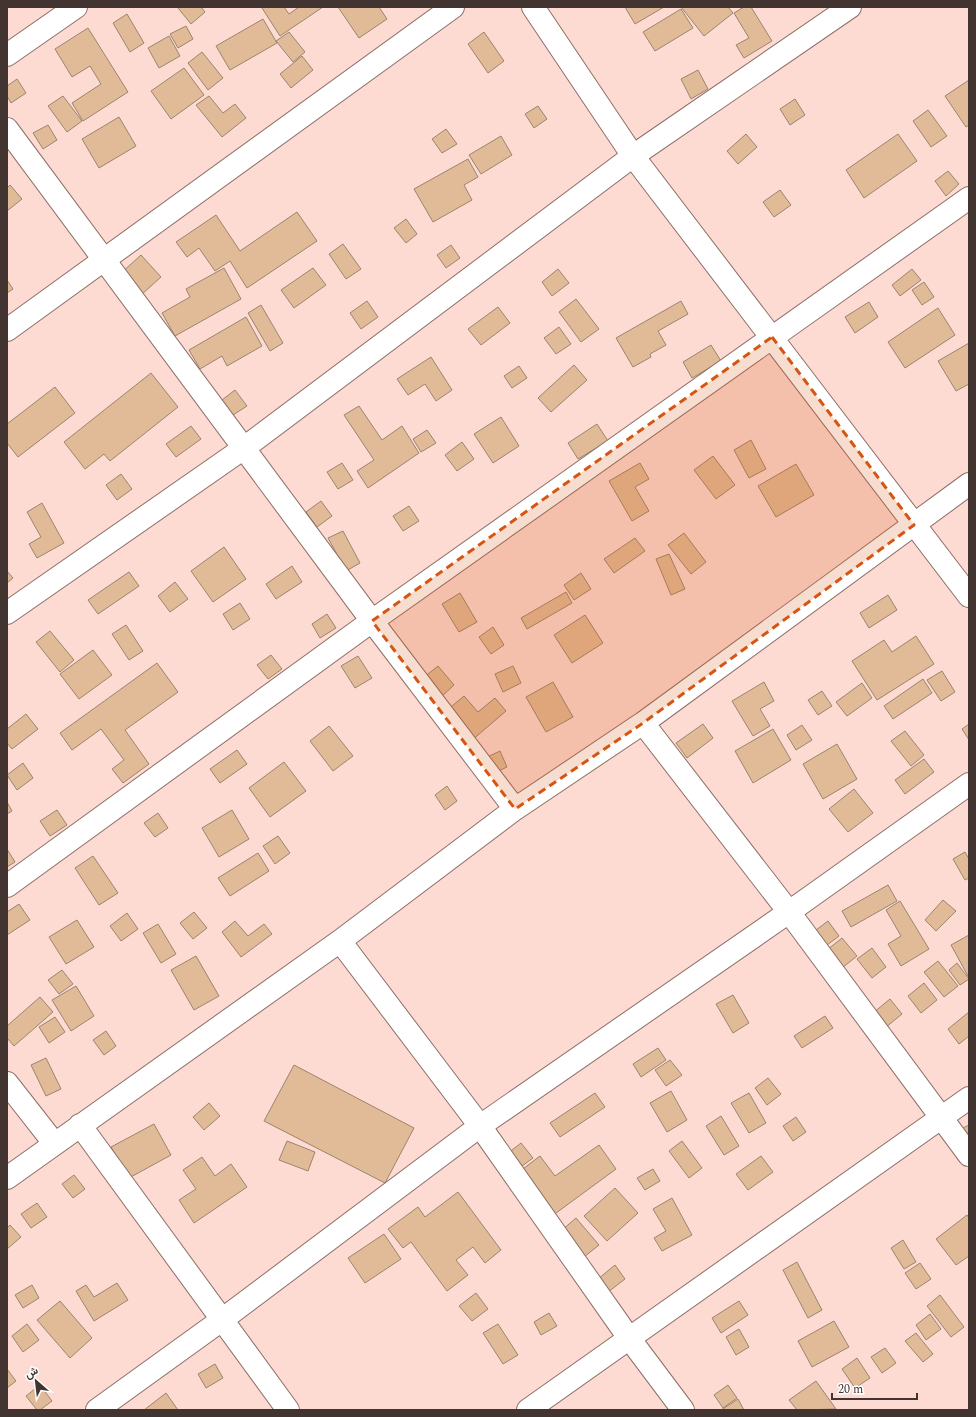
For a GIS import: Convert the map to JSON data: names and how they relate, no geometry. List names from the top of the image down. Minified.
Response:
{"scale_bar":"20 m","north":"top left"}
